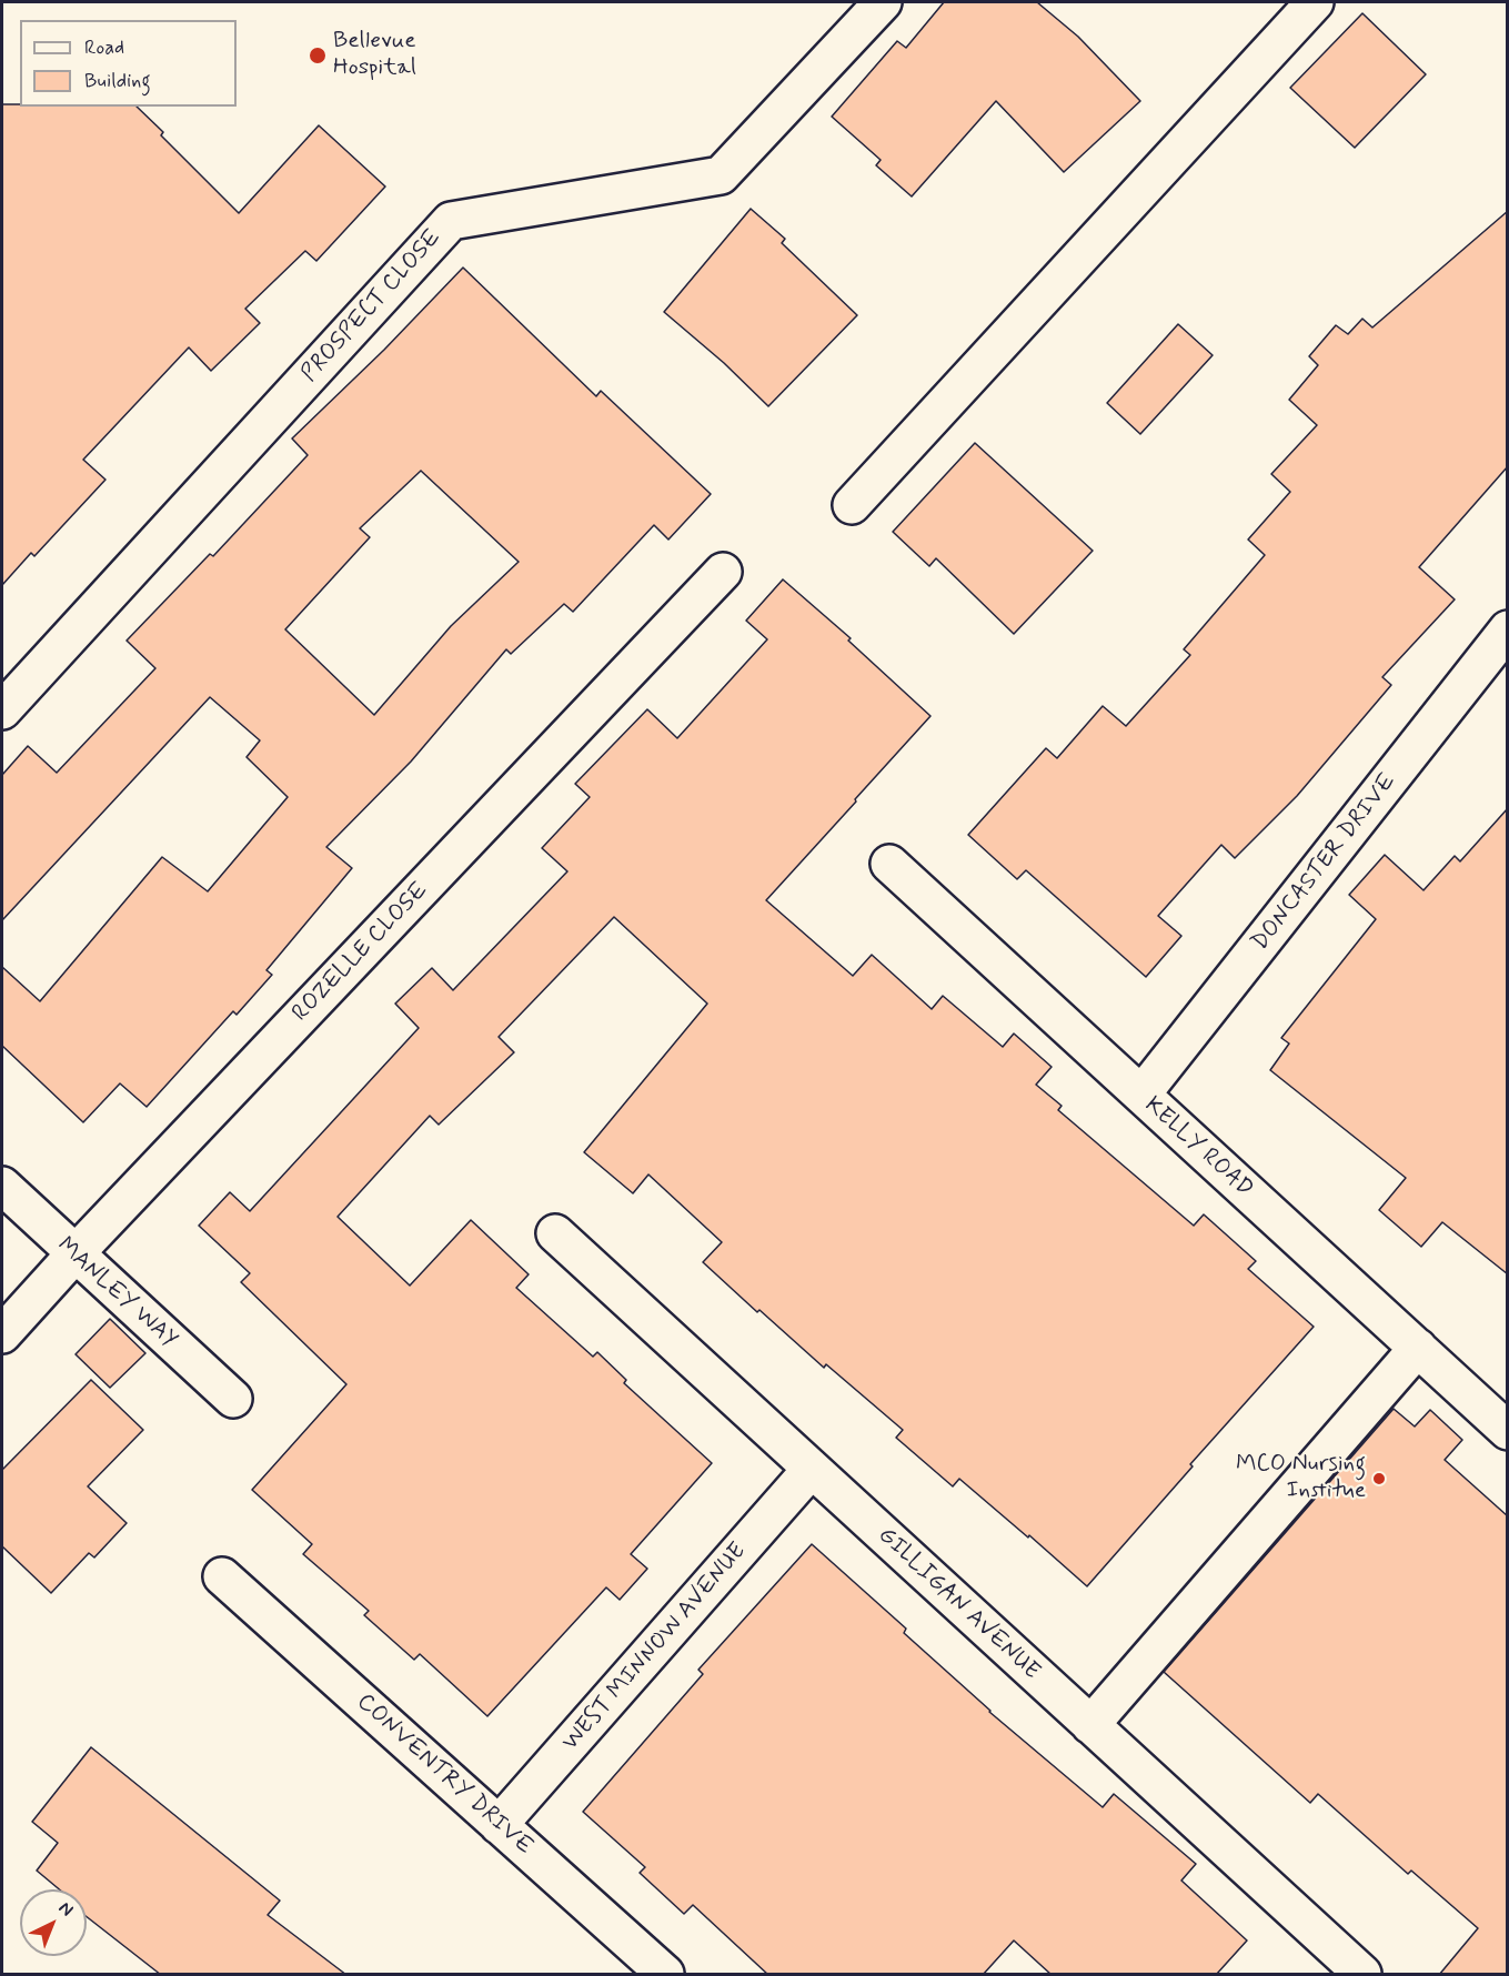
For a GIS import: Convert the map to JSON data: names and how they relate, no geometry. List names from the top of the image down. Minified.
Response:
{"streets":{"street":["PROSPECT CLOSE","DONCASTER DRIVE","ROZELLE CLOSE","KELLY ROAD","MANLEY WAY","GILLIGAN AVENUE","WEST MINNOW AVENUE","CONVENTRY DRIVE"]},"crossings":[["DONCASTER DRIVE","KELLY ROAD"],["ROZELLE CLOSE","MANLEY WAY"],["GILLIGAN AVENUE","WEST MINNOW AVENUE"],["WEST MINNOW AVENUE","CONVENTRY DRIVE"]],"places":["Bellevue Hospital","MCO Nursing Institue"],"legend":["Road","Building"],"north":"top right"}
